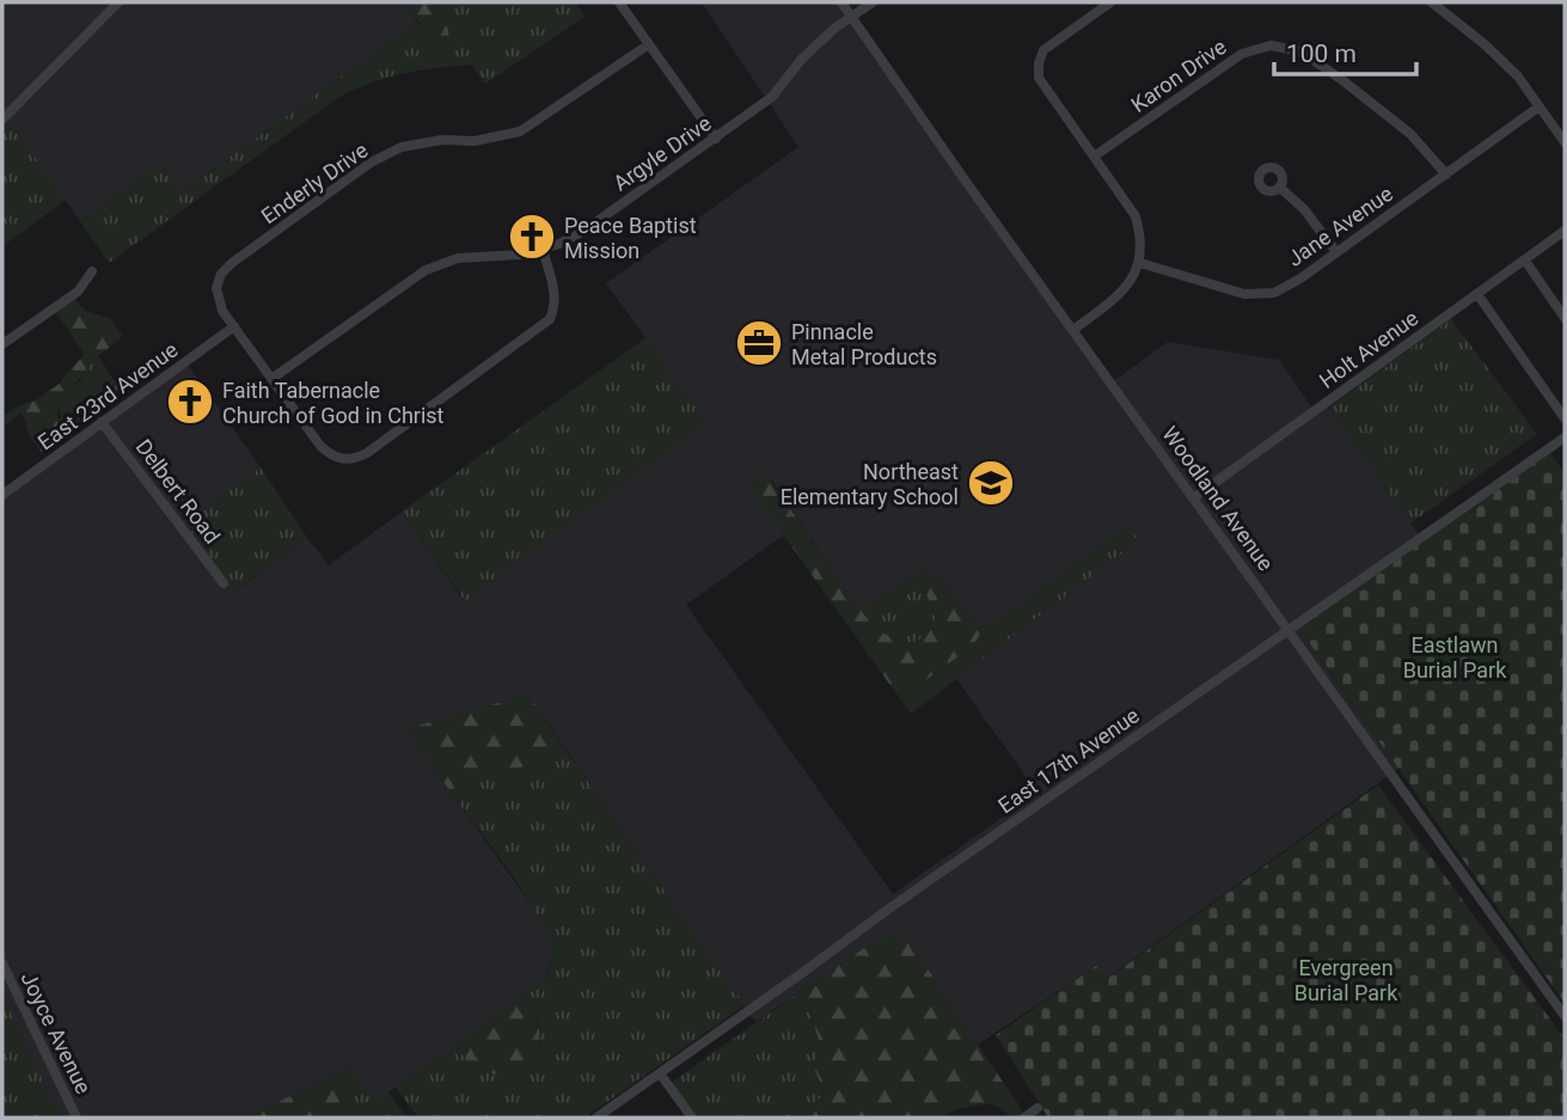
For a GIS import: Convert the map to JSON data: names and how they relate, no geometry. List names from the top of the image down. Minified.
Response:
{"streets":{"street":["Karon Drive","Argyle Drive","Enderly Drive","Jane Avenue","Holt Avenue","East 23rd Avenue","Delbert Road","Woodland Avenue","East 17th Avenue","Joyce Avenue"]},"crossings":[["Karon Drive","Jane Avenue"],["Argyle Drive","Woodland Avenue"],["Enderly Drive","East 23rd Avenue"],["Holt Avenue","Woodland Avenue"],["East 23rd Avenue","Delbert Road"],["Woodland Avenue","East 17th Avenue"]],"parks":["Eastlawn Burial Park","Evergreen Burial Park"],"places":{"church":["Peace Baptist Mission","Faith Tabernacle Church of God in Christ"],"office":["Pinnacle Metal Products"],"school or university":["Northeast Elementary School"]},"scale_bar":"100 m"}
